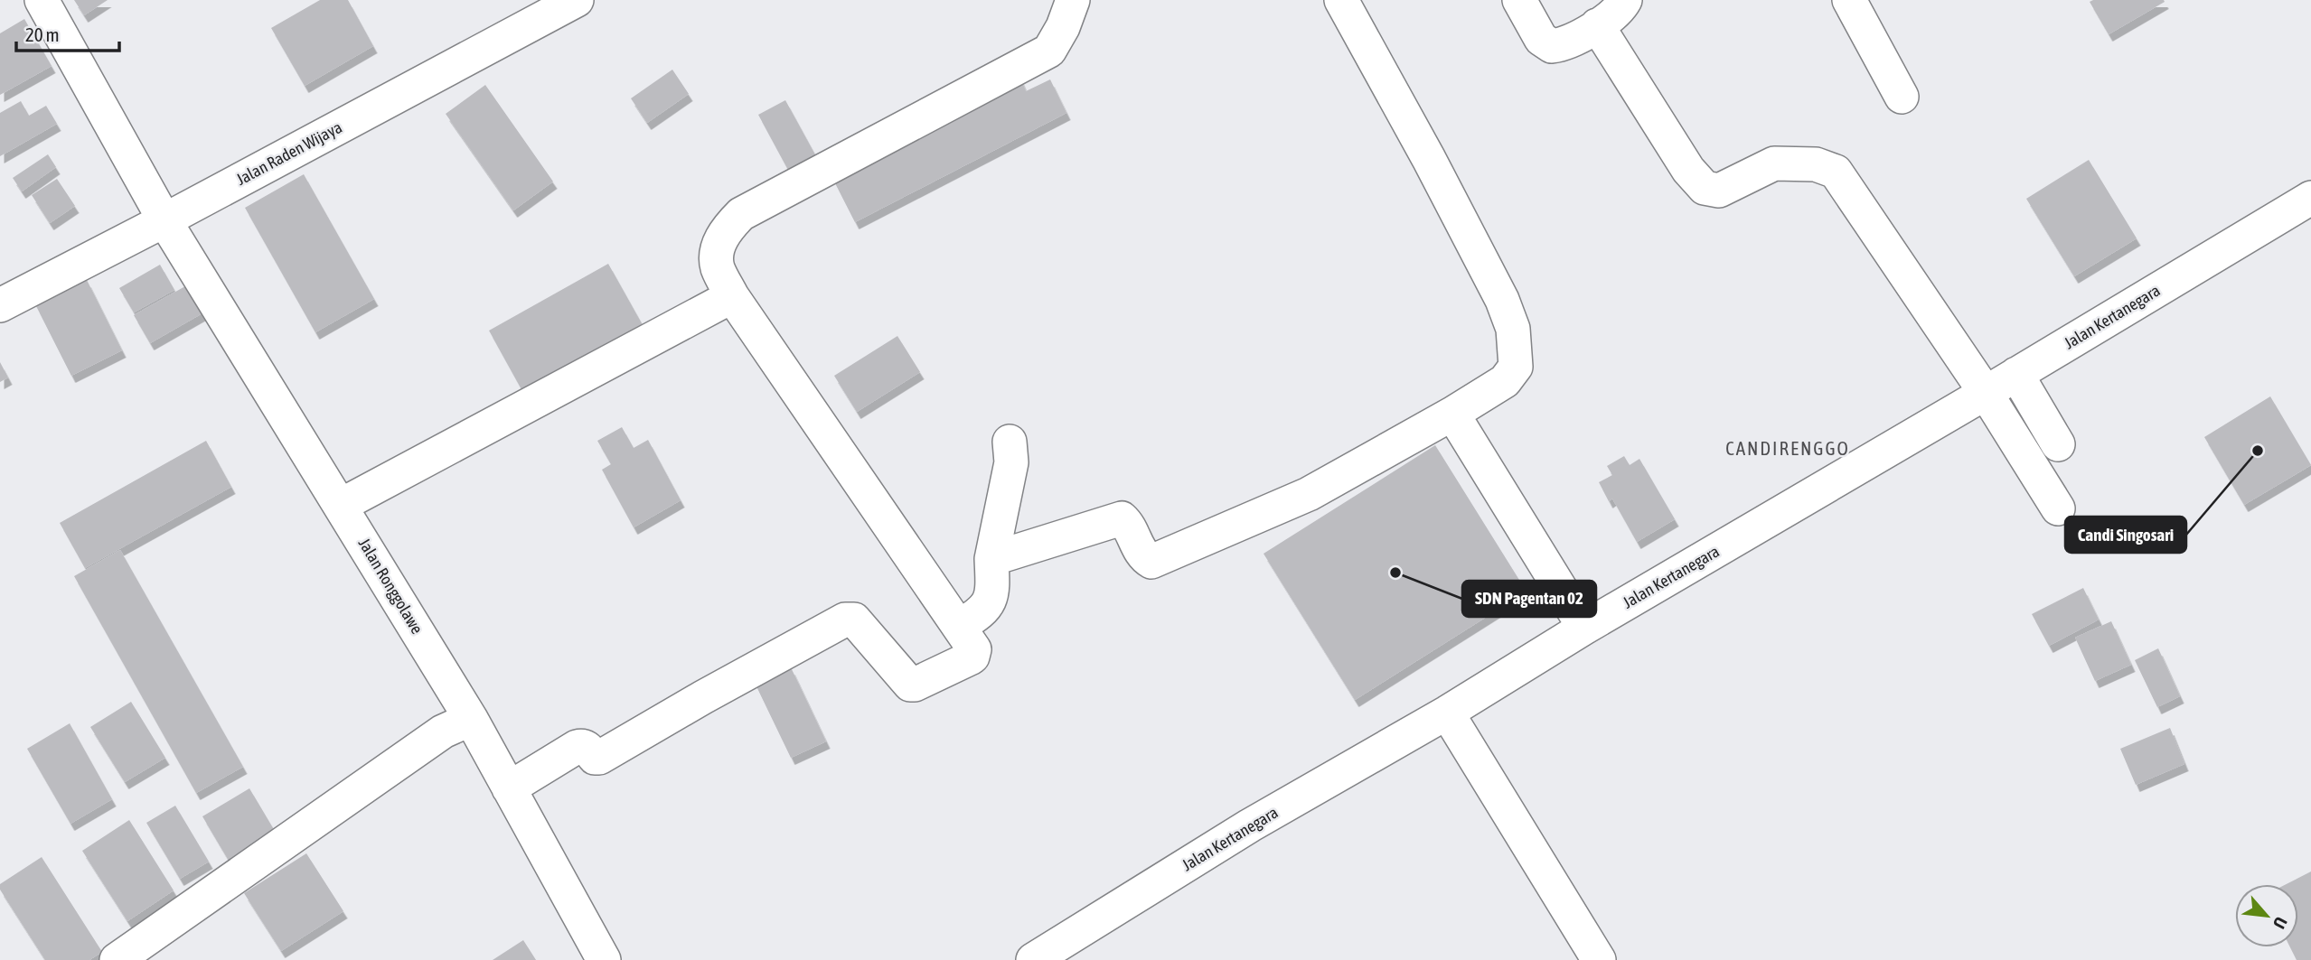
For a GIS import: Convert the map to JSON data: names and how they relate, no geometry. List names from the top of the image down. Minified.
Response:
{"streets":{"street":["Jalan Raden Wijaya","Jalan Kertanegara","Jalan Ronggolawe"]},"crossings":[["Jalan Raden Wijaya","Jalan Ronggolawe"]],"districts":["CANDIRENGGO"],"places":["Candi Singosari","SDN Pagentan 02"],"scale_bar":"20 m","north":"bottom right"}
